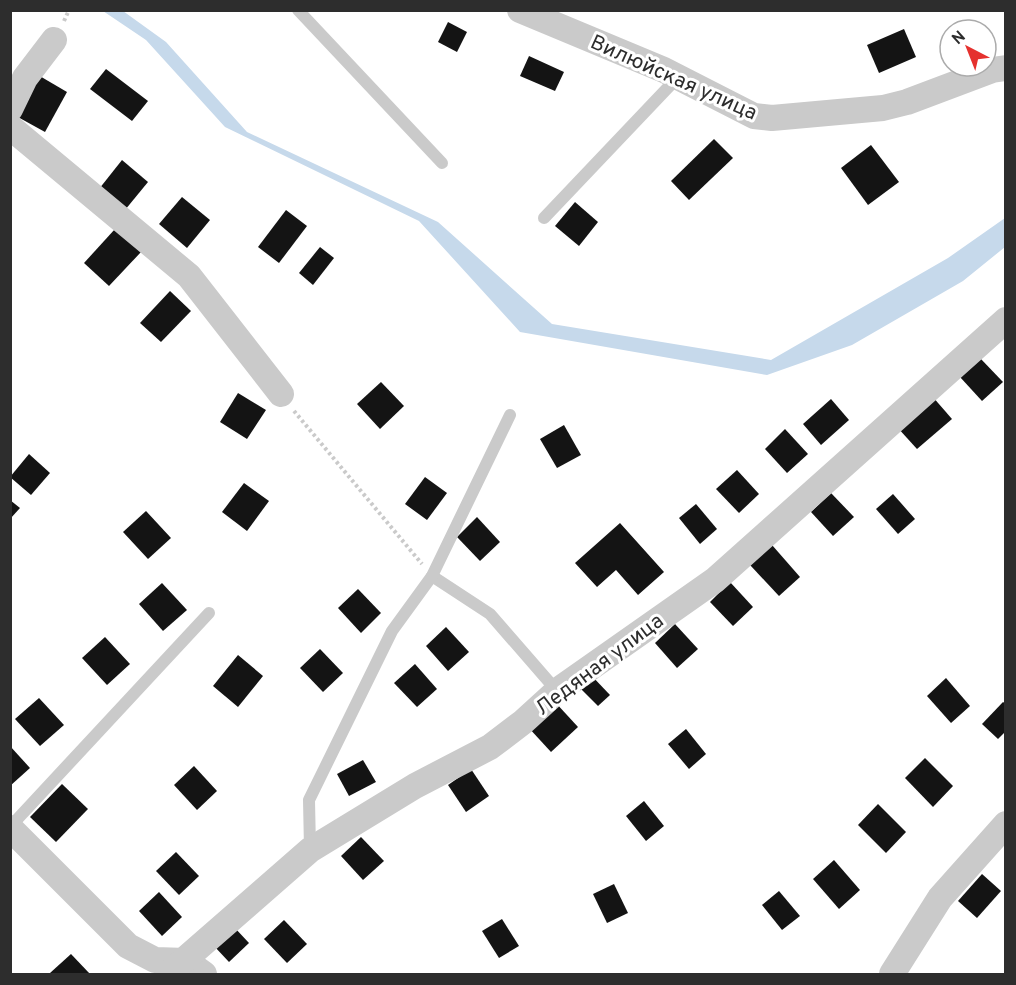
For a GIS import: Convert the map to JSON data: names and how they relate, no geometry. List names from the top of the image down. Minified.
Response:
{"streets":{"street":["Вилюйская улица","Ледяная улица"]},"north":"top left"}
